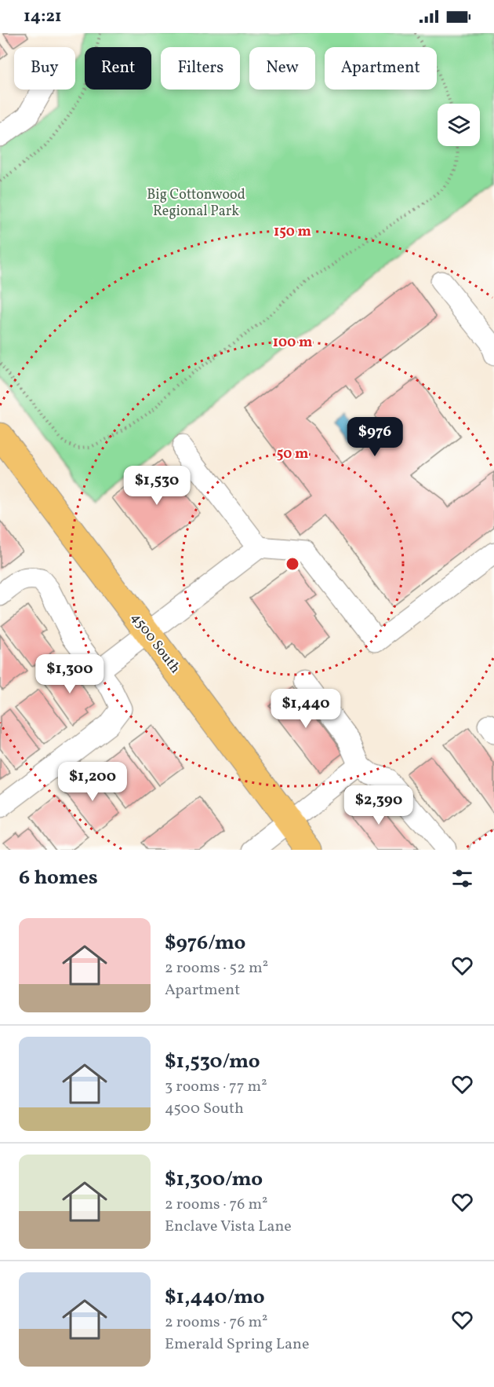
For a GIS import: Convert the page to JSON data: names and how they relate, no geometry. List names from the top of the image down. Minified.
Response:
{"streets":{"main road":["4500 South"]},"parks":["Big Cottonwood Regional Park"],"page":{"status":"14:21","chip":["Buy","Rent","Filters","New","Apartment"],"price":["$976","$1,530","$1,300","$1,440","$1,200","$2,390"],"heading":"6 homes","list":[{"name":"$976/mo","note":"2 rooms · 52 m² · Apartment"},{"name":"$1,530/mo","note":"3 rooms · 77 m² · 4500 South"},{"name":"$1,300/mo","note":"2 rooms · 76 m² · Enclave Vista Lane"},{"name":"$1,440/mo","note":"2 rooms · 76 m² · Emerald Spring Lane"}]},"rings":["150 m","100 m","50 m"]}
